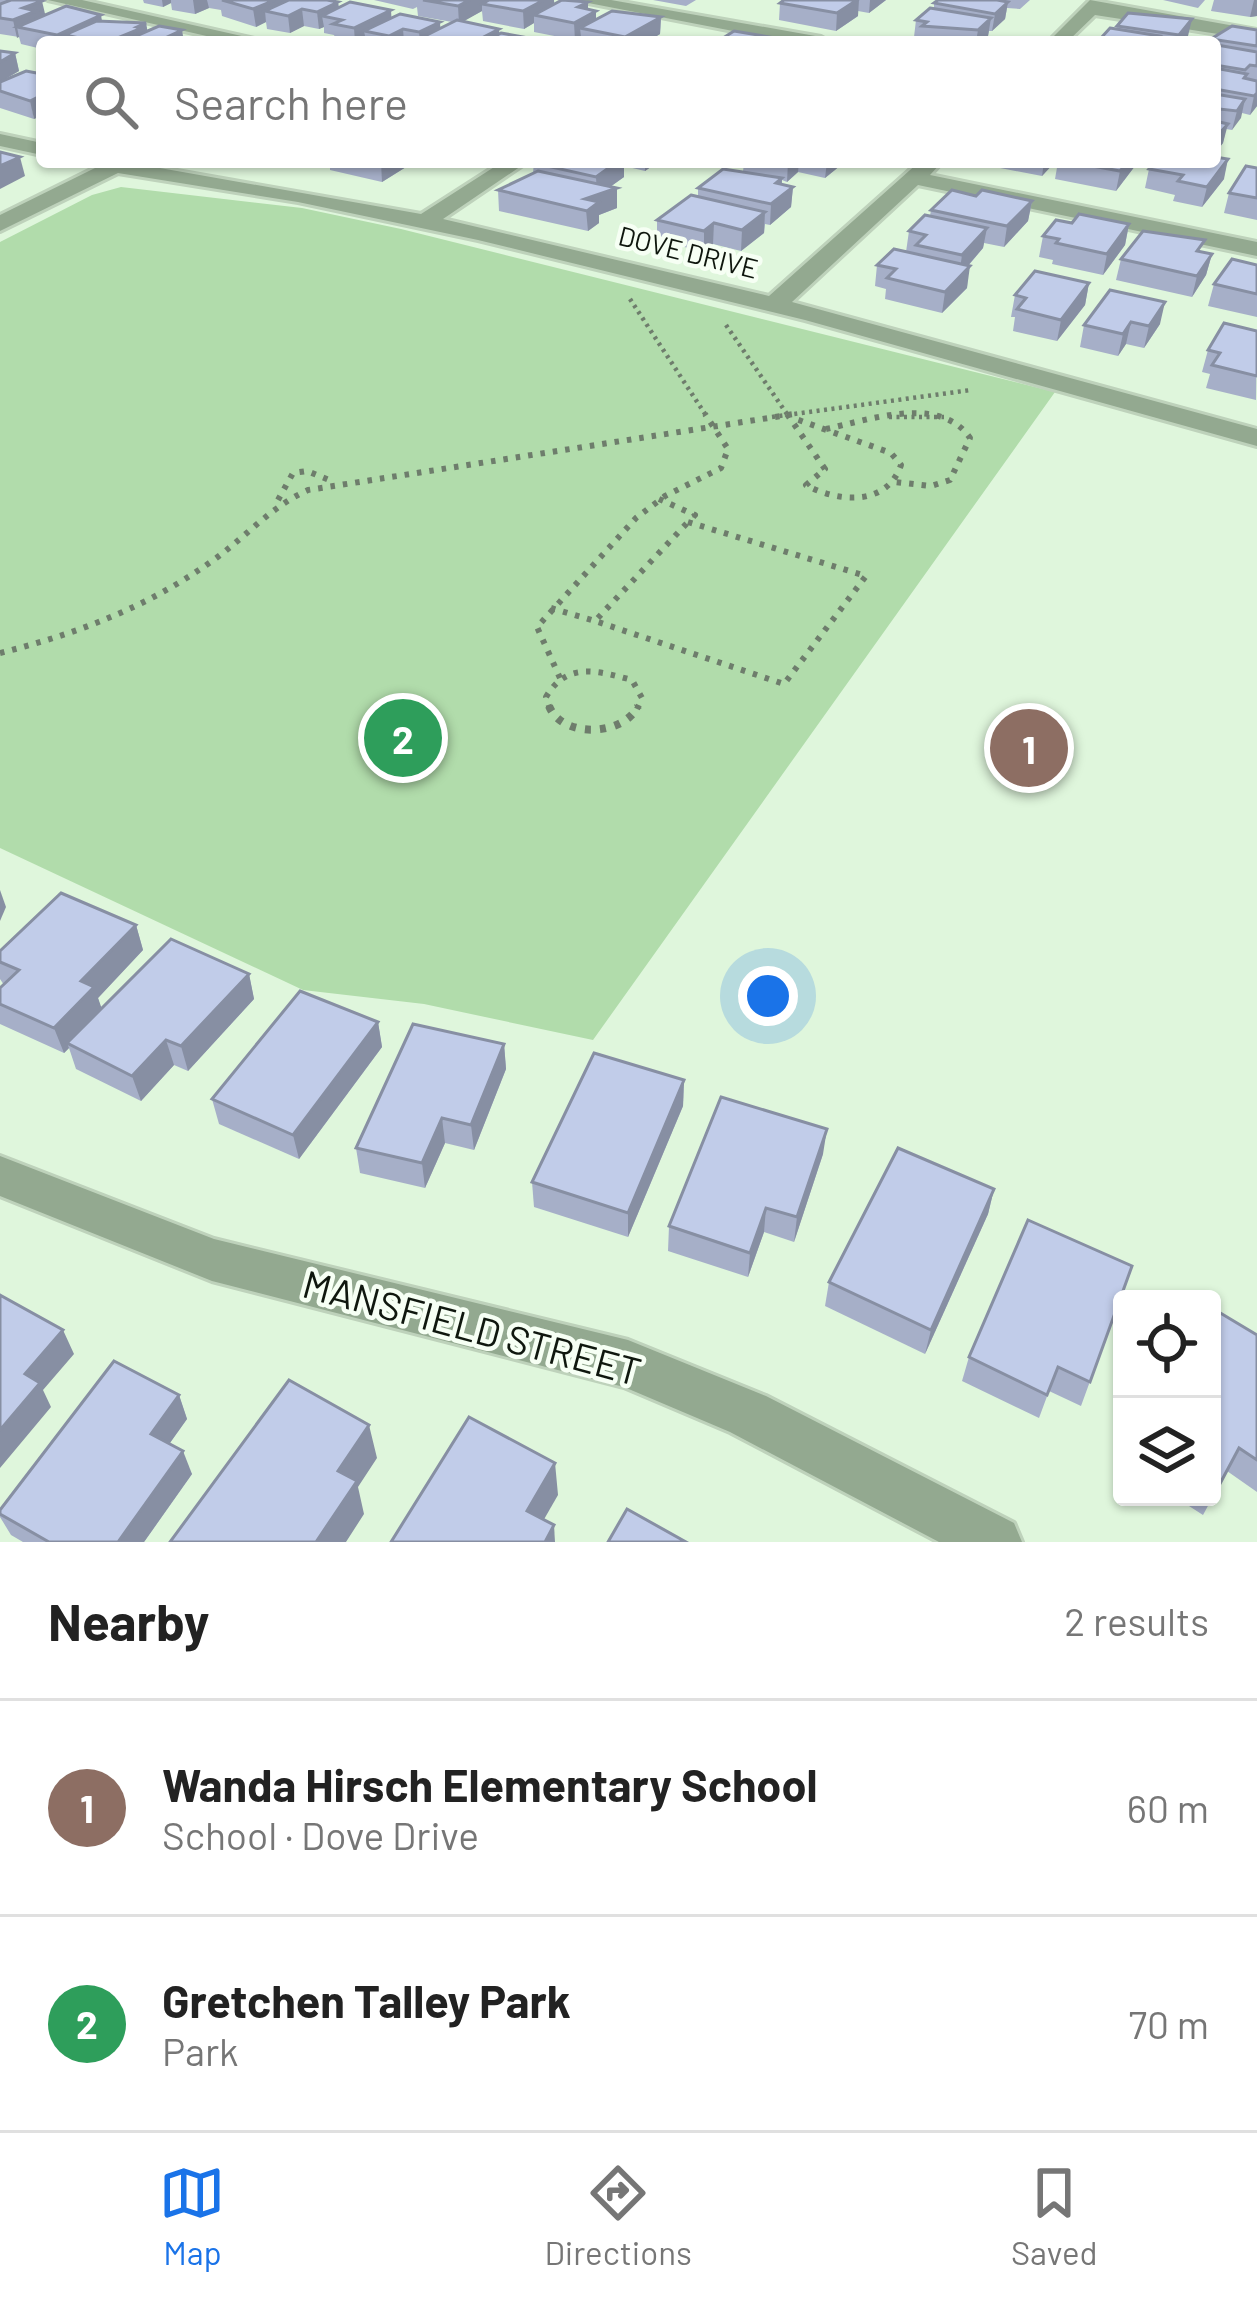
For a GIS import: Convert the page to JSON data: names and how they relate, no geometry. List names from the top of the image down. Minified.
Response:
{"streets":{"street":["DOVE DRIVE","MANSFIELD STREET"]},"page":{"search":"Search here","pins":["2","1"],"heading":["Nearby","2 results"],"list":[{"mark":"1","name":"Wanda Hirsch Elementary School","note":"School · Dove Drive","value":"60 m"},{"mark":"2","name":"Gretchen Talley Park","note":"Park","value":"70 m"}],"nav":["Map","Directions","Saved"]}}
